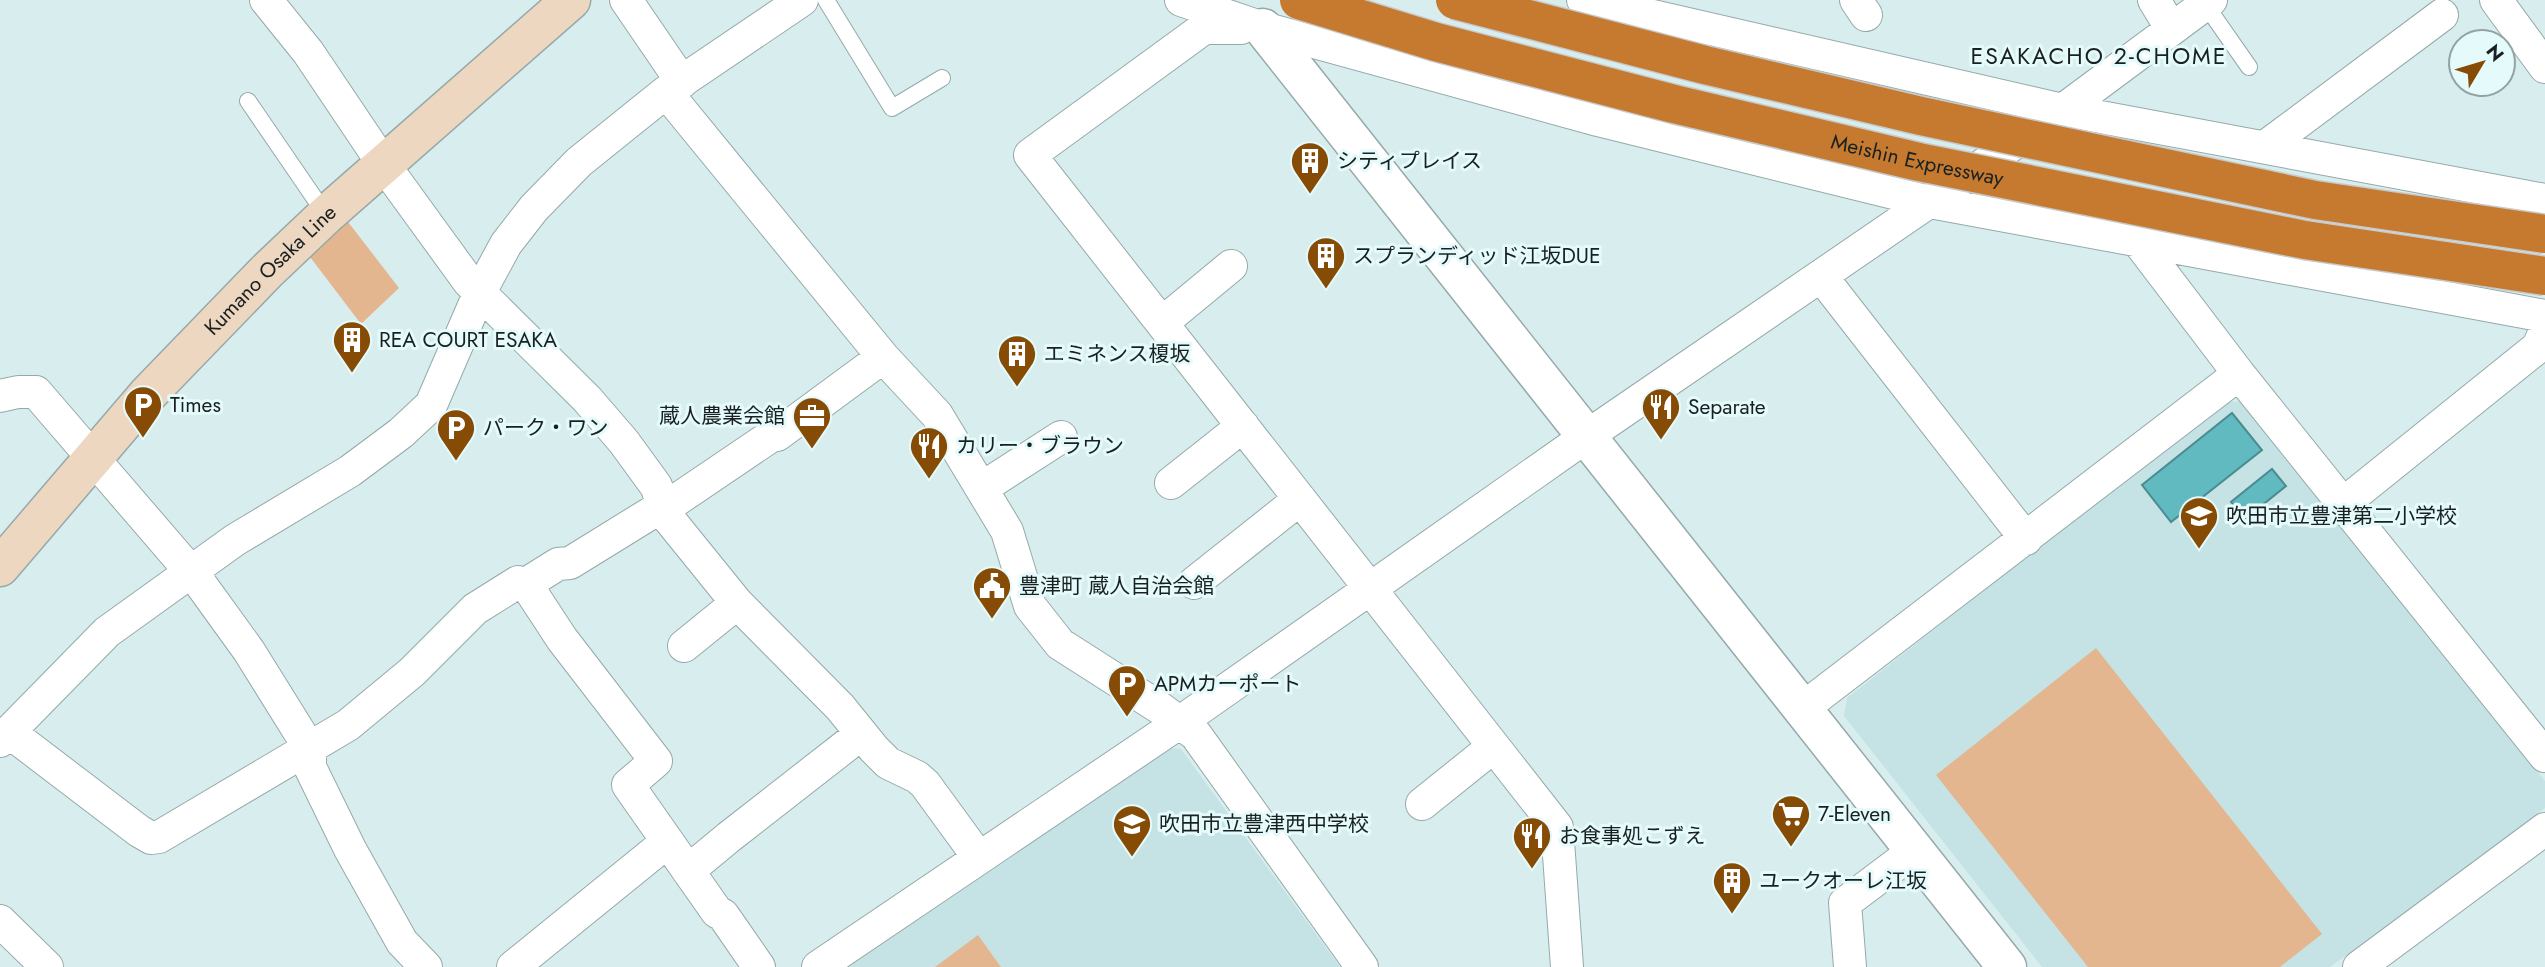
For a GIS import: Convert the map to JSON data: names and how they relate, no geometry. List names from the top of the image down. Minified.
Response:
{"streets":{"highway":["Meishin Expressway"],"main road":["Kumano Osaka Line"]},"districts":["ESAKACHO 2-CHOME"],"places":{"building":["シティプレイス","スプランディッド江坂DUE","REA COURT ESAKA","エミネンス榎坂","ユークオーレ江坂"],"parking":["Times","パーク・ワン","APMカーポート"],"restaurant":["Separate","カリー・ブラウン","お食事処こずえ"],"office":["蔵人農業会館"],"school or university":["吹田市立豊津第二小学校","吹田市立豊津西中学校"],"public building":["豊津町 蔵人自治会館"],"supermarket":["7-Eleven"]},"north":"top right"}
